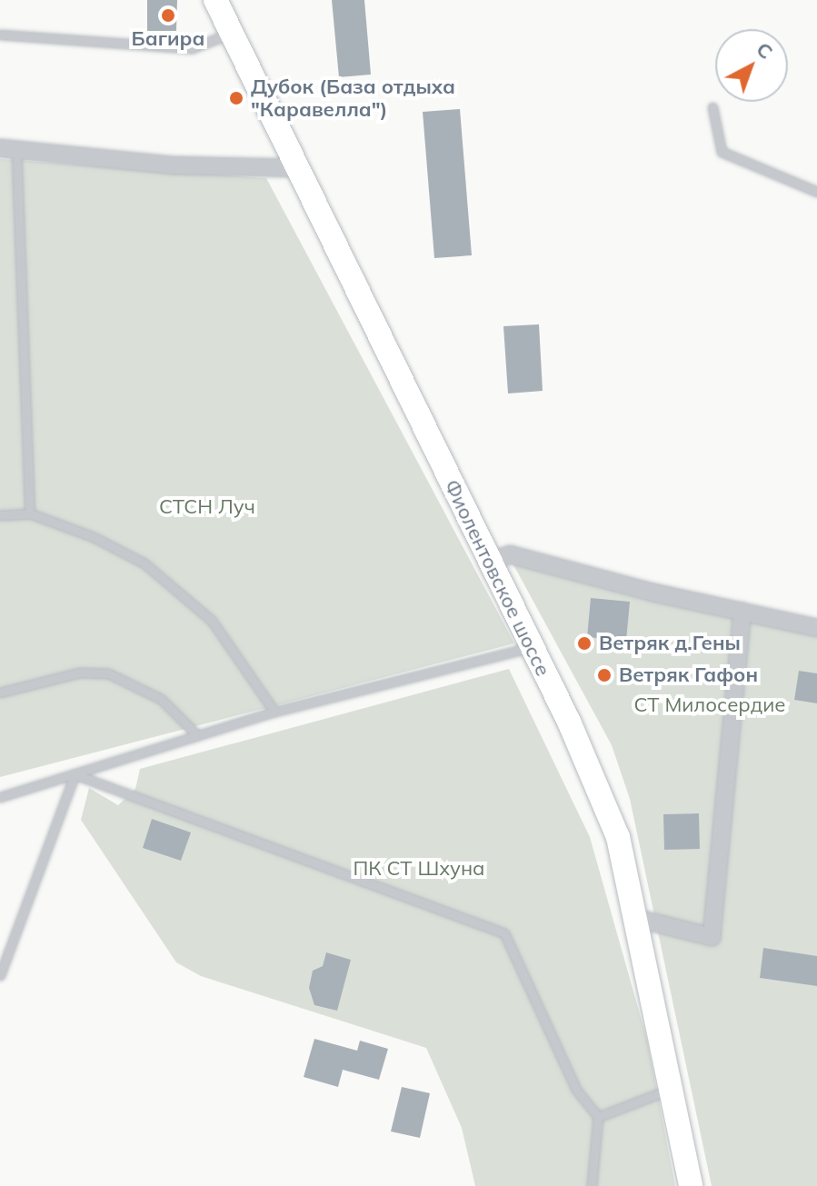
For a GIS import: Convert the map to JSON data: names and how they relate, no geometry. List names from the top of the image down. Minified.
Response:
{"streets":{"main road":["Фиолентовское шоссе"]},"parks":["СТСН Луч","СТ Милосердие","ПК СТ Шхуна"],"places":["Багира","Дубок (База отдыха \"Каравелла\")","Ветряк д.Гены","Ветряк Гафон"],"north":"top right"}
